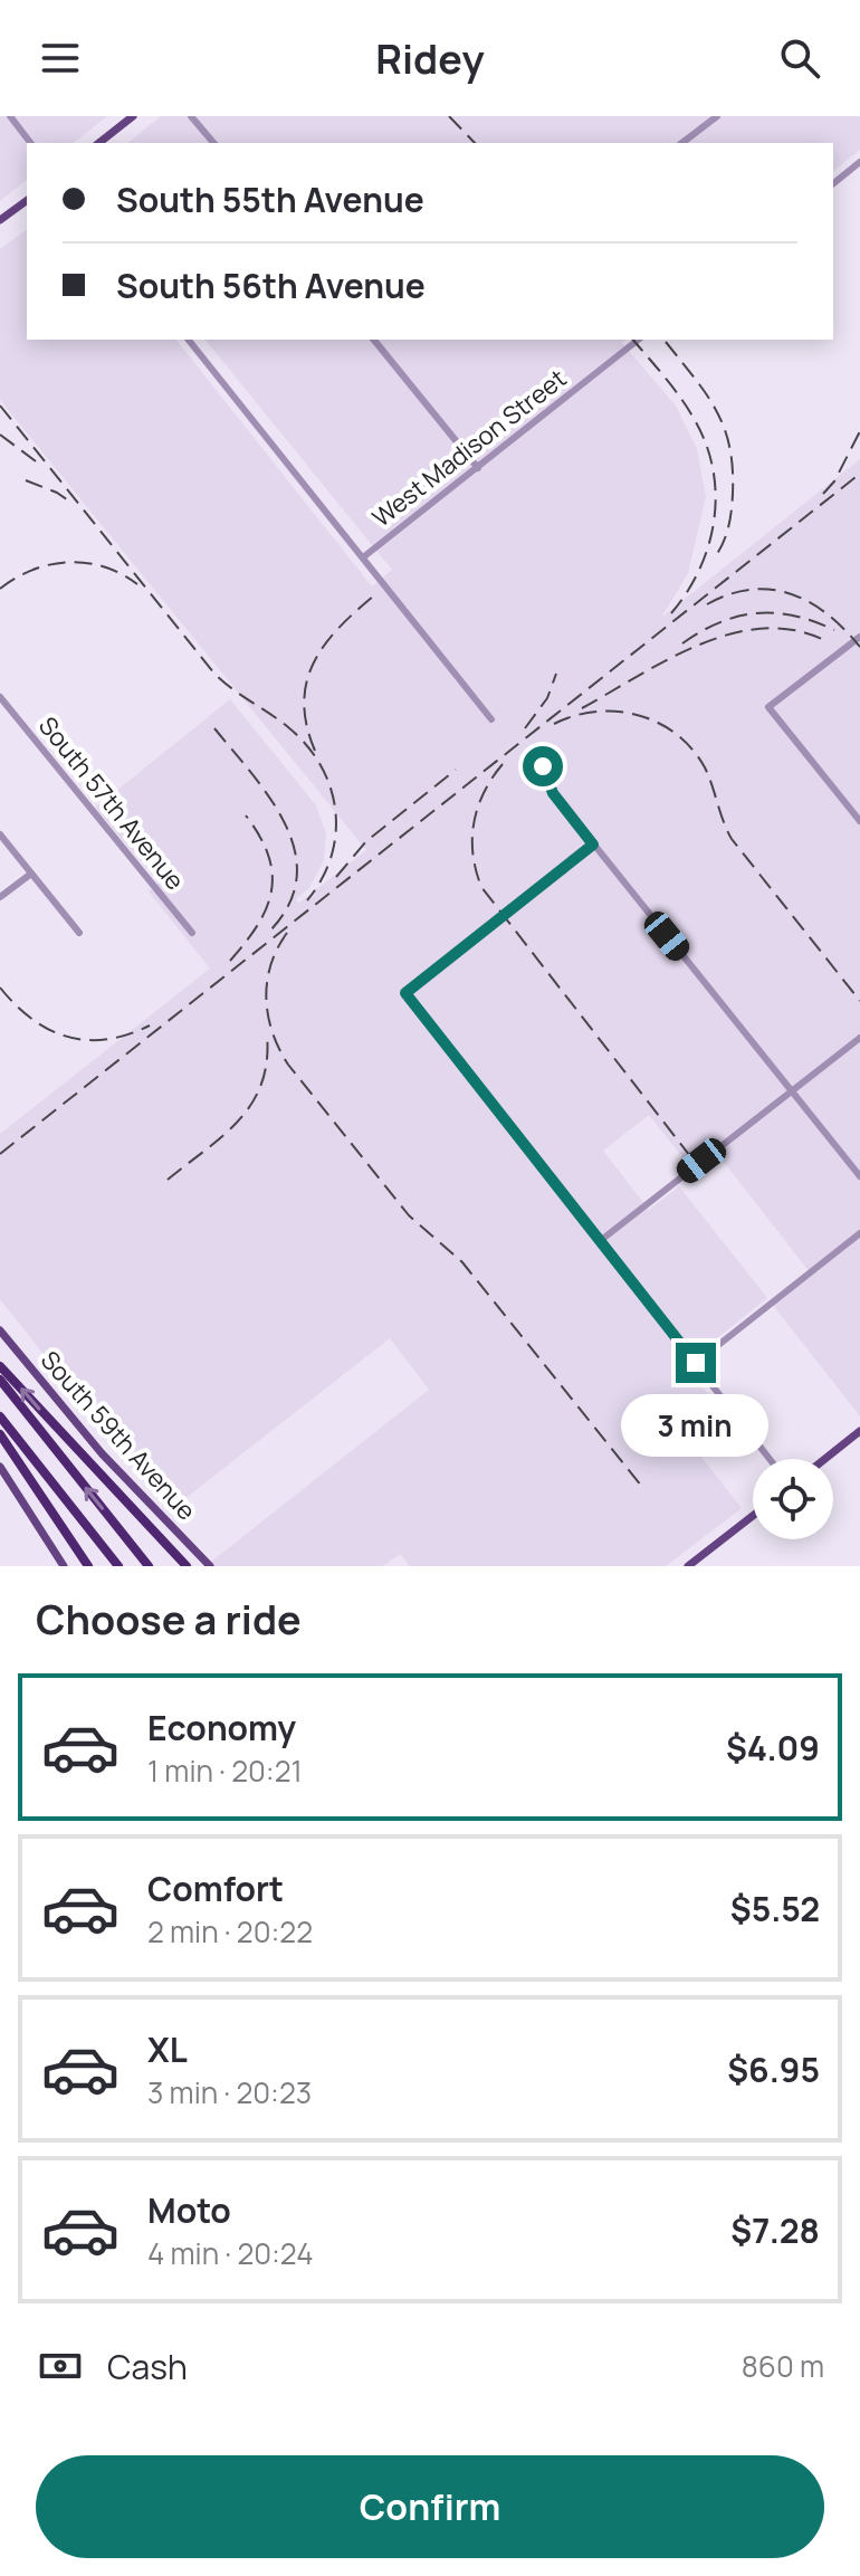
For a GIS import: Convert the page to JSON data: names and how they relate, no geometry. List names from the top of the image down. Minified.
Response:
{"streets":{"main road":["South 59th Avenue"],"street":["West Madison Street","South 57th Avenue"]},"page":{"header":"Ridey","banner":["South 55th Avenue","South 56th Avenue"],"bubble":"3 min","heading":"Choose a ride","list":[{"name":"Economy","note":"1 min · 20:21","value":"$4.09"},{"name":"Comfort","note":"2 min · 20:22","value":"$5.52"},{"name":"XL","note":"3 min · 20:23","value":"$6.95"},{"name":"Moto","note":"4 min · 20:24","value":"$7.28"}],"pay":["Cash","860 m"],"buttons":"Confirm"}}
